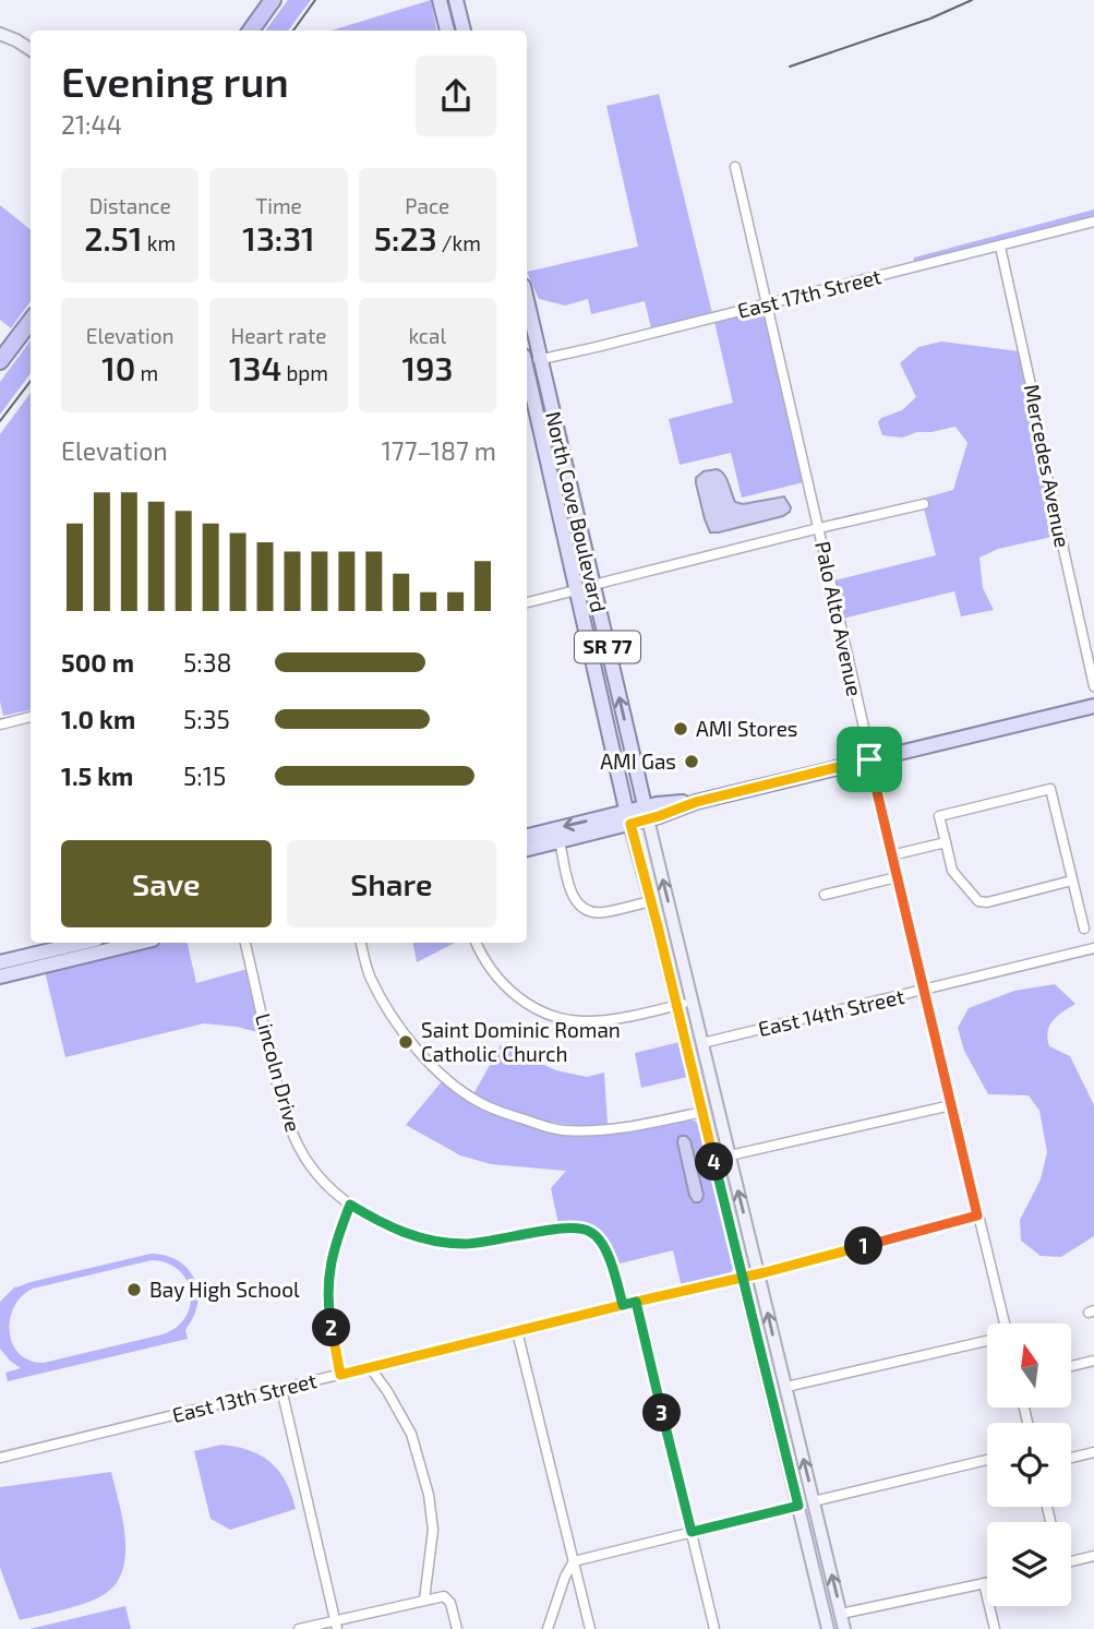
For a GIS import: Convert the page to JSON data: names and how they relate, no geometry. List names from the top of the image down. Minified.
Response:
{"streets":{"main road":["North Cove Boulevard","SR 77"],"street":["East 17th Street","Mercedes Avenue","Palo Alto Avenue","East 14th Street","Lincoln Drive","East 13th Street"]},"crossings":[["East 17th Street","Mercedes Avenue"],["East 17th Street","North Cove Boulevard"],["East 17th Street","Palo Alto Avenue"],["North Cove Boulevard","East 14th Street"],["North Cove Boulevard","East 13th Street"],["Palo Alto Avenue","East 14th Street"],["Palo Alto Avenue","East 13th Street"],["Lincoln Drive","East 13th Street"]],"places":["AMI Stores","AMI Gas","Saint Dominic Roman Catholic Church","Bay High School"],"north":"top","page":{"heading":["Evening run","21:44"],"stats":[["Distance","2.51 km"],["Time","13:31"],["Pace","5:23 /km"],["Elevation","10 m"],["Heart rate","134 bpm"],["kcal","193"]],"chart":["Elevation","177–187 m"],"list":[{"name":"500 m","note":"5:38"},{"name":"1.0 km","note":"5:35"},{"name":"1.5 km","note":"5:15"}],"buttons":["Save","Share"],"pins":["4","1","2","3"]}}
